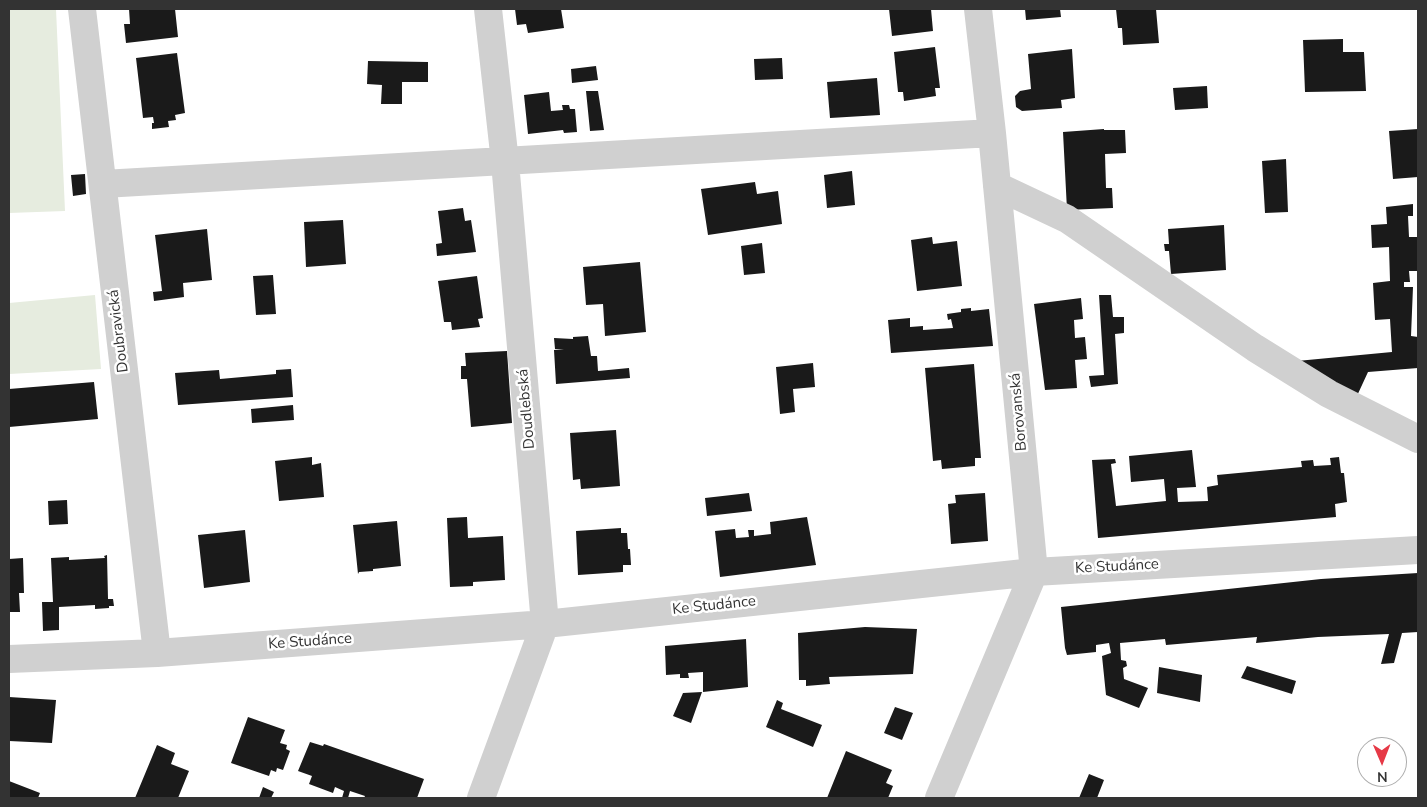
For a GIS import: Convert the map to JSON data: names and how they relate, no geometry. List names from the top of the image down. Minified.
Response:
{"streets":{"street":["Doubravická","Doudlebská","Borovanská","Ke Studánce"]},"crossings":[["Doubravická","Ke Studánce"],["Doudlebská","Ke Studánce"],["Borovanská","Ke Studánce"]],"north":"bottom"}
